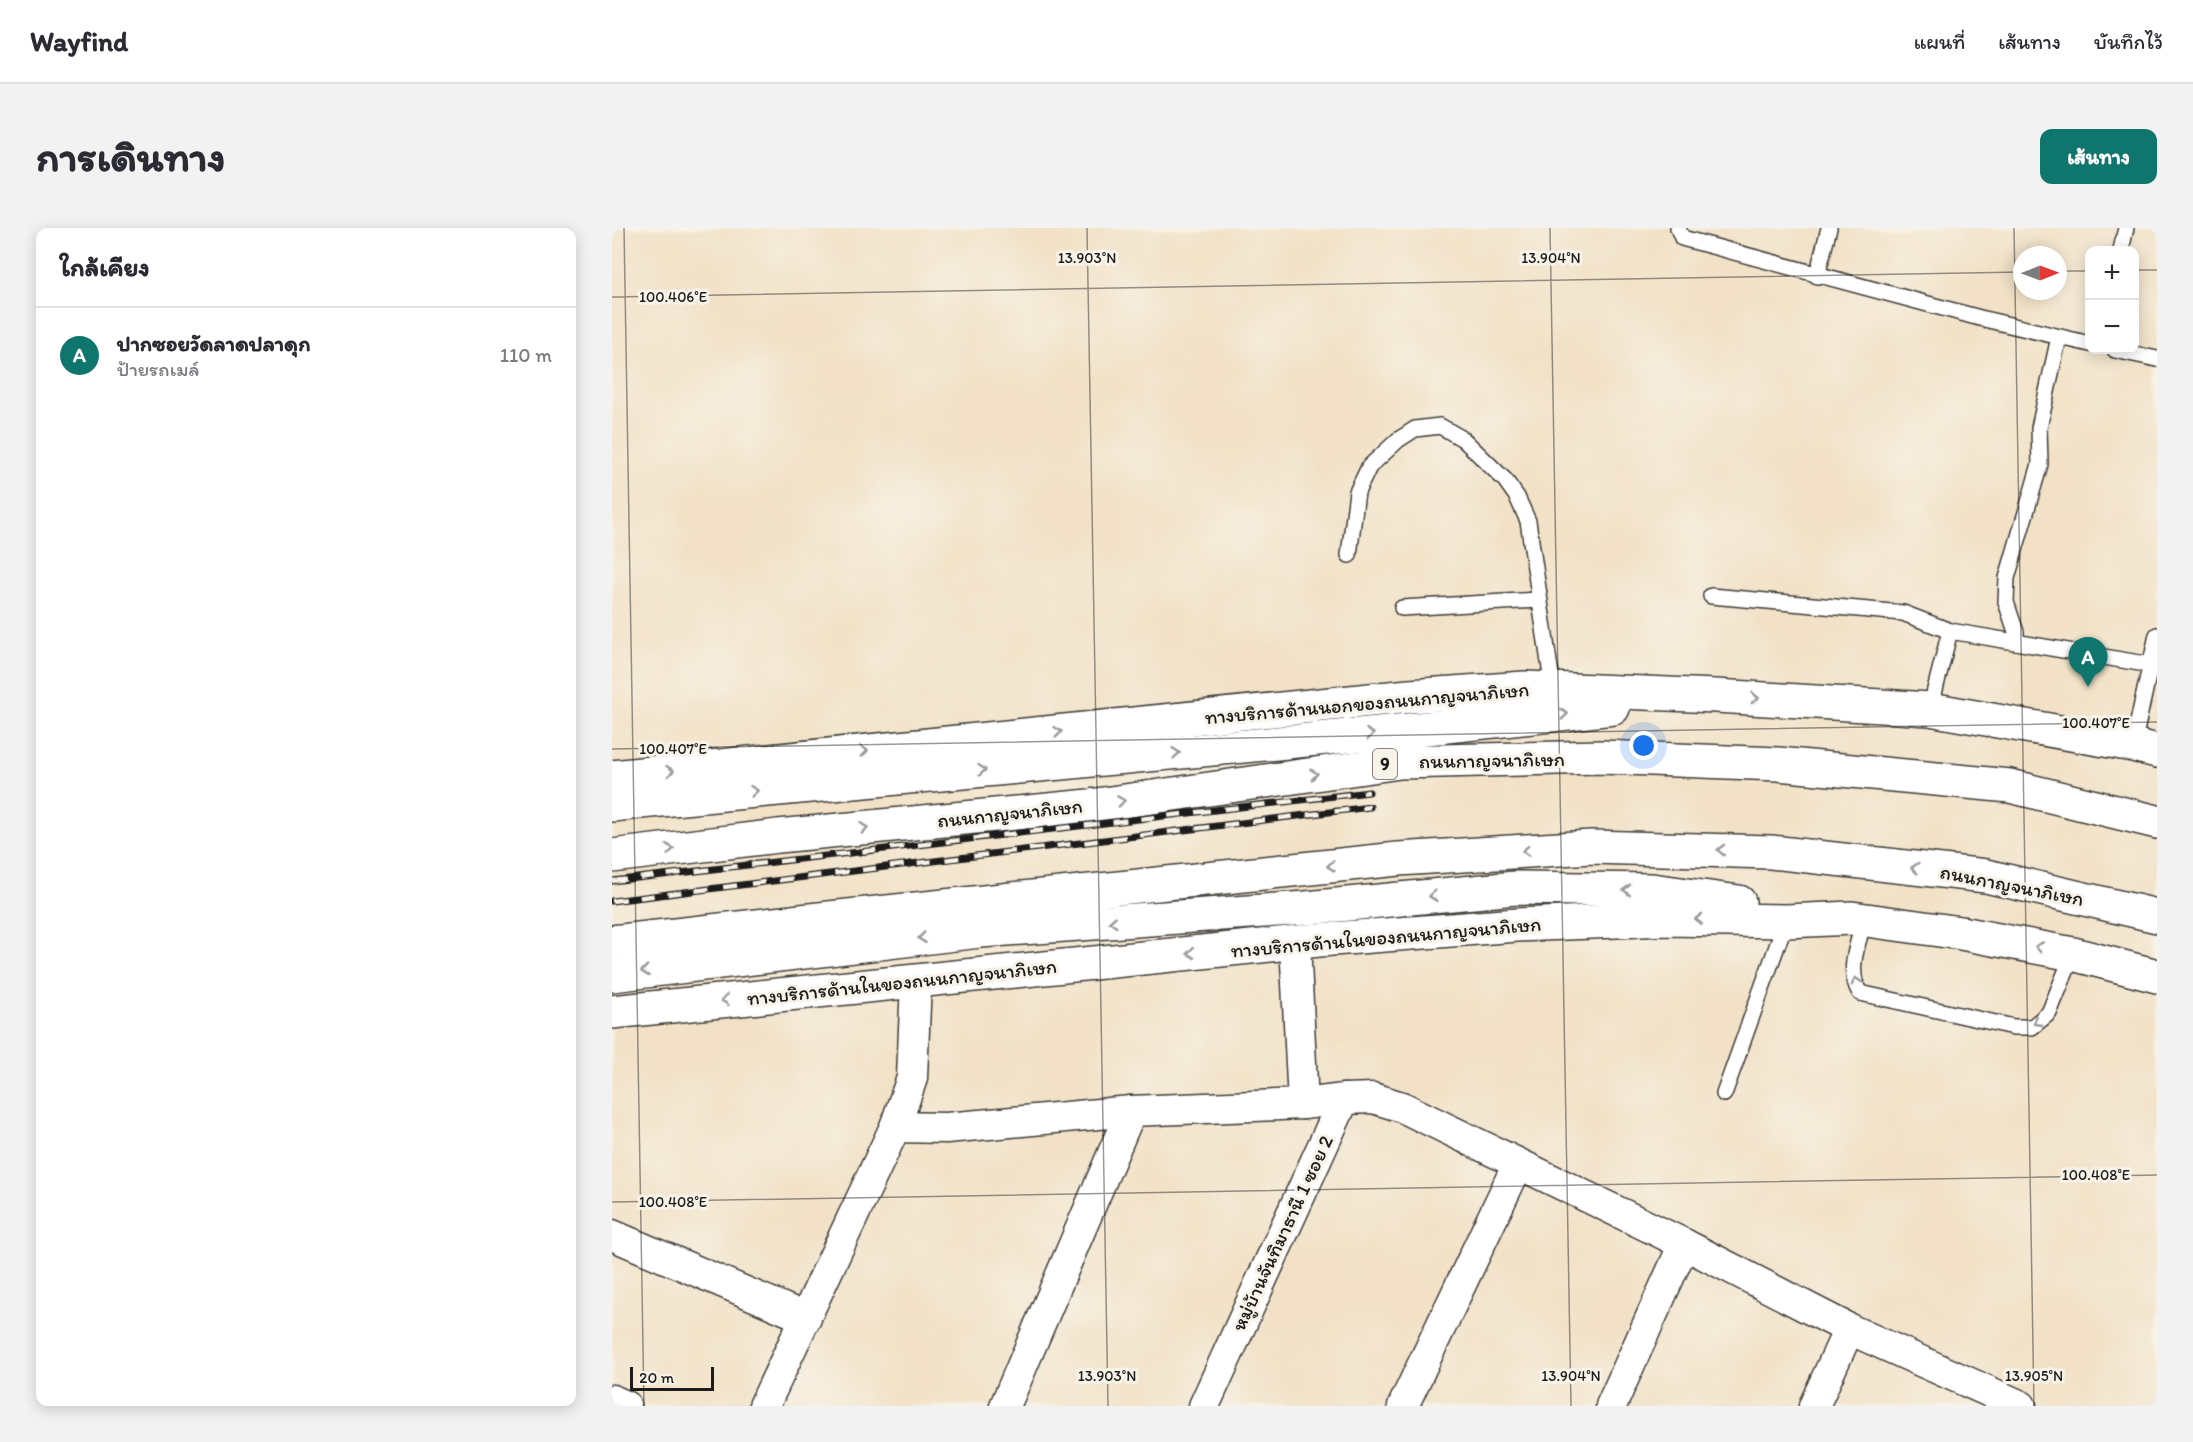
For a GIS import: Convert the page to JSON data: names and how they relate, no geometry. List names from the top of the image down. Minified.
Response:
{"streets":{"main road":["ทางบริการด้านนอกของถนนกาญจนาภิเษก","ถนนกาญจนาภิเษก","9","ทางบริการด้านในของถนนกาญจนาภิเษก"],"street":["หมู่บ้านจันทิมาธานี 1 ซอย 2"]},"scale_bar":"20 m","north":"right","page":{"header":"Wayfind","nav":["แผนที่","เส้นทาง","บันทึกไว้"],"buttons":"เส้นทาง","title":"การเดินทาง","heading":"ใกล้เคียง","map_buttons":["+","−"],"list":[{"mark":"A","name":"ปากซอยวัดลาดปลาดุก","note":"ป้ายรถเมล์","value":"110 m"}],"pins":"A","scale":"20 m"},"coordinates":["13.903°N","13.904°N","100.406°E","100.407°E","100.408°E","13.905°N"]}
